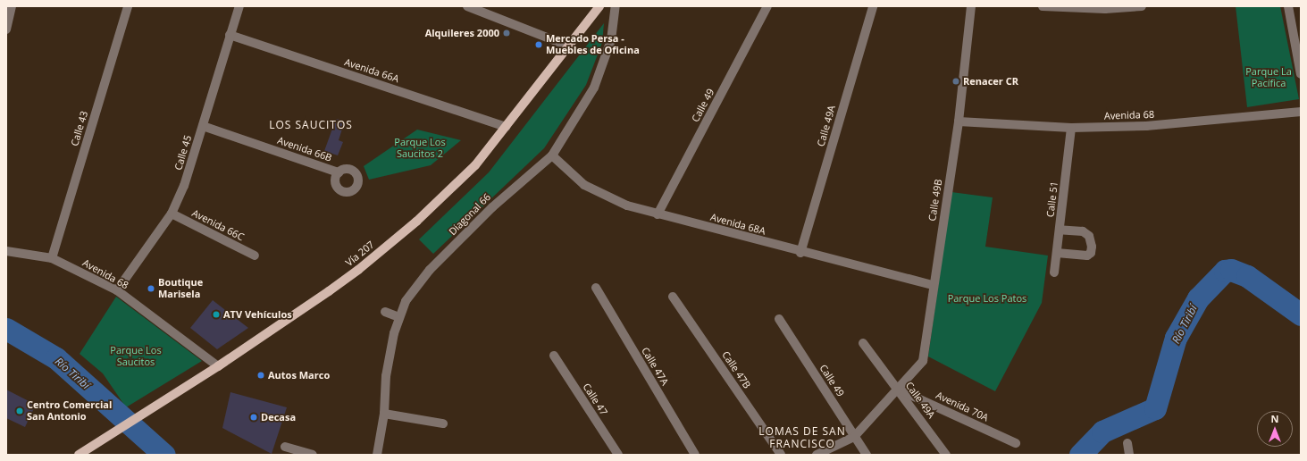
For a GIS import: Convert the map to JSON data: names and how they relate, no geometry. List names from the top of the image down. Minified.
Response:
{"streets":{"main road":["Vía 207"],"street":["Avenida 66A","Calle 49","Avenida 68","Calle 49A","Calle 43","Avenida 66B","Calle 45","Calle 51","Calle 49B","Diagonal 66","Avenida 68A","Avenida 66C","Calle 47A","Calle 47B","Calle 47","Avenida 70A"]},"crossings":[["Avenida 66A","Calle 45"],["Avenida 66A","Vía 207"],["Calle 49","Calle 49B"],["Calle 49","Avenida 68A"],["Avenida 68","Calle 43"],["Avenida 68","Calle 45"],["Avenida 68","Calle 51"],["Avenida 68","Calle 49B"],["Avenida 68","Vía 207"],["Calle 49A","Calle 49B"],["Calle 49A","Avenida 68A"],["Calle 49A","Avenida 70A"],["Avenida 66B","Calle 45"],["Calle 45","Avenida 66C"],["Calle 49B","Avenida 68A"],["Calle 49B","Avenida 70A"],["Diagonal 66","Avenida 68A"]],"districts":["LOS SAUCITOS","LOMAS DE SAN FRANCISCO"],"water":["Río Tiribí"],"parks":["Parque La Pacífica","Parque Los Saucitos 2","Parque Los Patos","Parque Los Saucitos"],"places":["Alquileres 2000","Mercado Persa - Muebles de Oficina","Renacer CR","Boutique Marisela","ATV Vehículos","Autos Marco","Centro Comercial San Antonio","Decasa"],"north":"top"}
